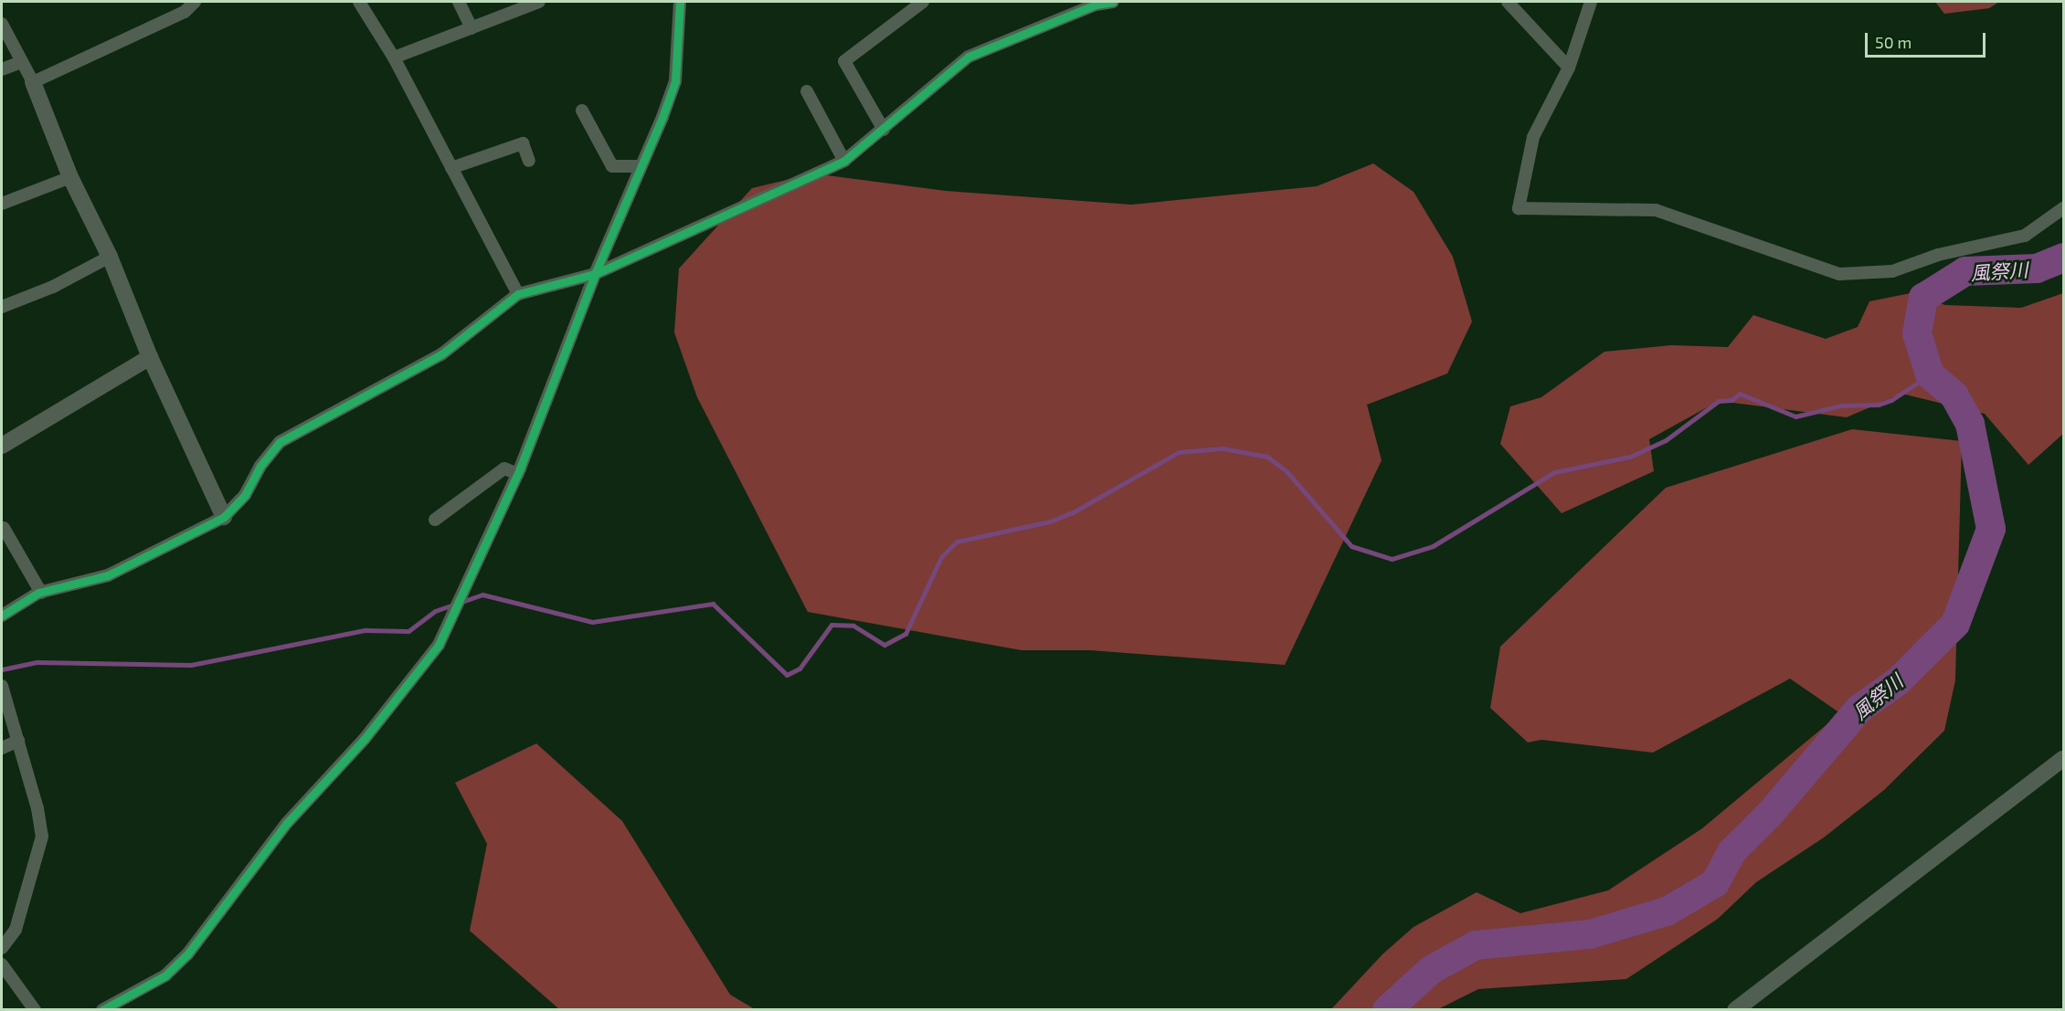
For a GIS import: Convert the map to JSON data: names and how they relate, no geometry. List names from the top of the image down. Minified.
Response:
{"water":["風祭川"],"scale_bar":"50 m"}
